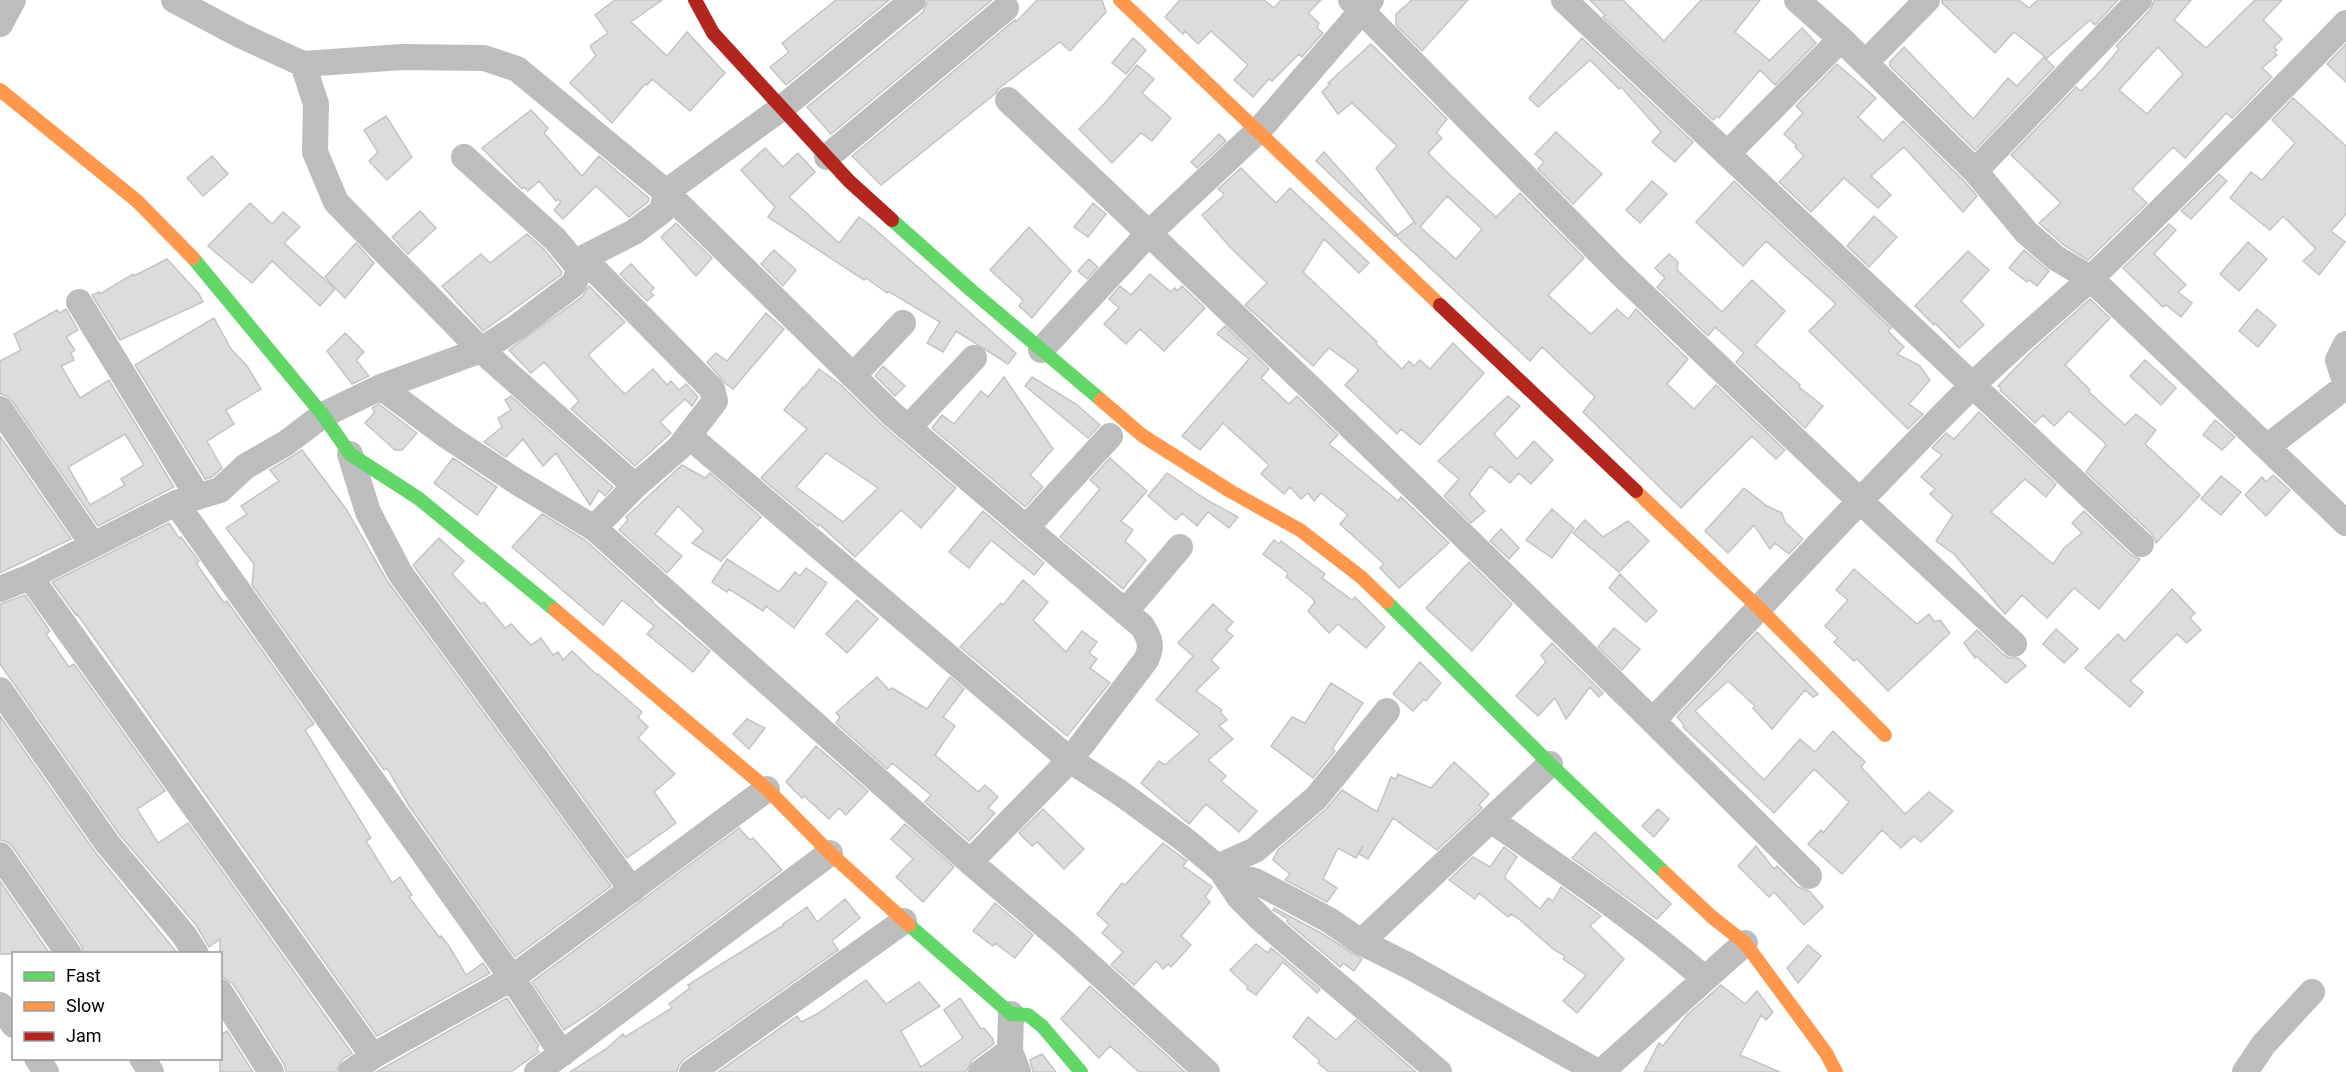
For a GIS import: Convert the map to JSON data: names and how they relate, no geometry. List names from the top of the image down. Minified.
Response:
{"legend":["Fast","Slow","Jam"]}
